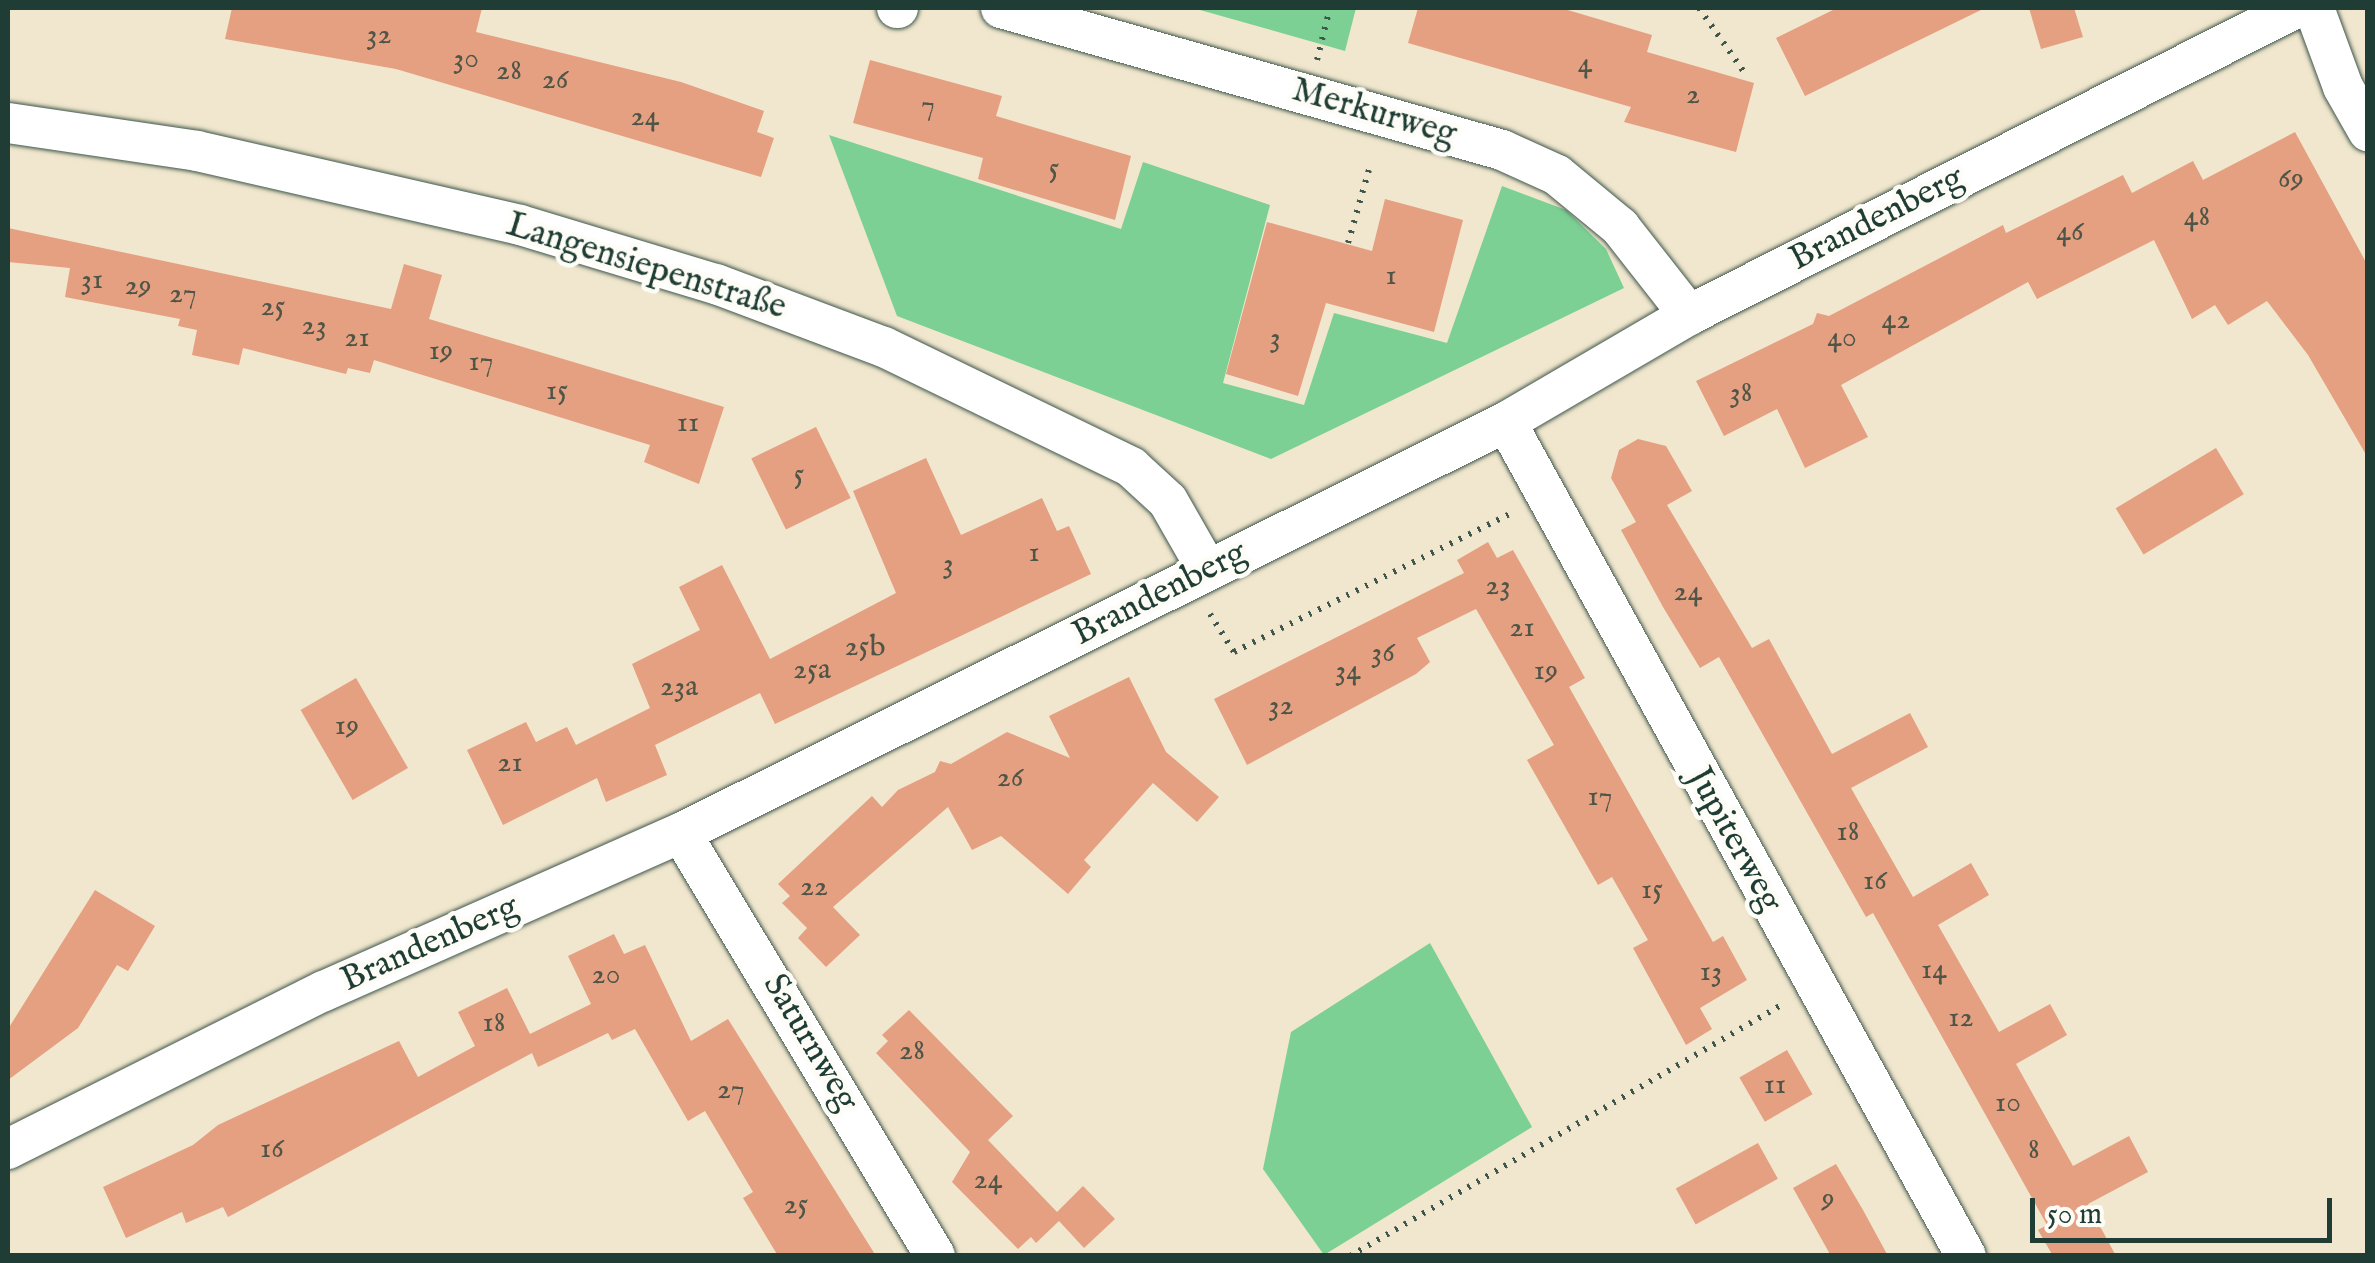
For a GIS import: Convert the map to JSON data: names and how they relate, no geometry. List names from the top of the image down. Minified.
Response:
{"streets":{"street":["Merkurweg","Brandenberg","Langensiepenstraße","Jupiterweg","Saturnweg"]},"crossings":[["Merkurweg","Brandenberg"],["Brandenberg","Langensiepenstraße"],["Brandenberg","Jupiterweg"],["Brandenberg","Saturnweg"]],"house_numbers":["32","30","4","28","26","2","7","24","5","69","48","46","1","31","29","27","25","42","23","21","3","40","19","17","15","38","11","5","1","3","23","24","21","25b","36","25a","34","19","23a","32","19","21","26","17","18","16","22","15","14","13","20","12","18","28","11","27","10","16","8","24","9","25"],"scale_bar":"50 m"}
